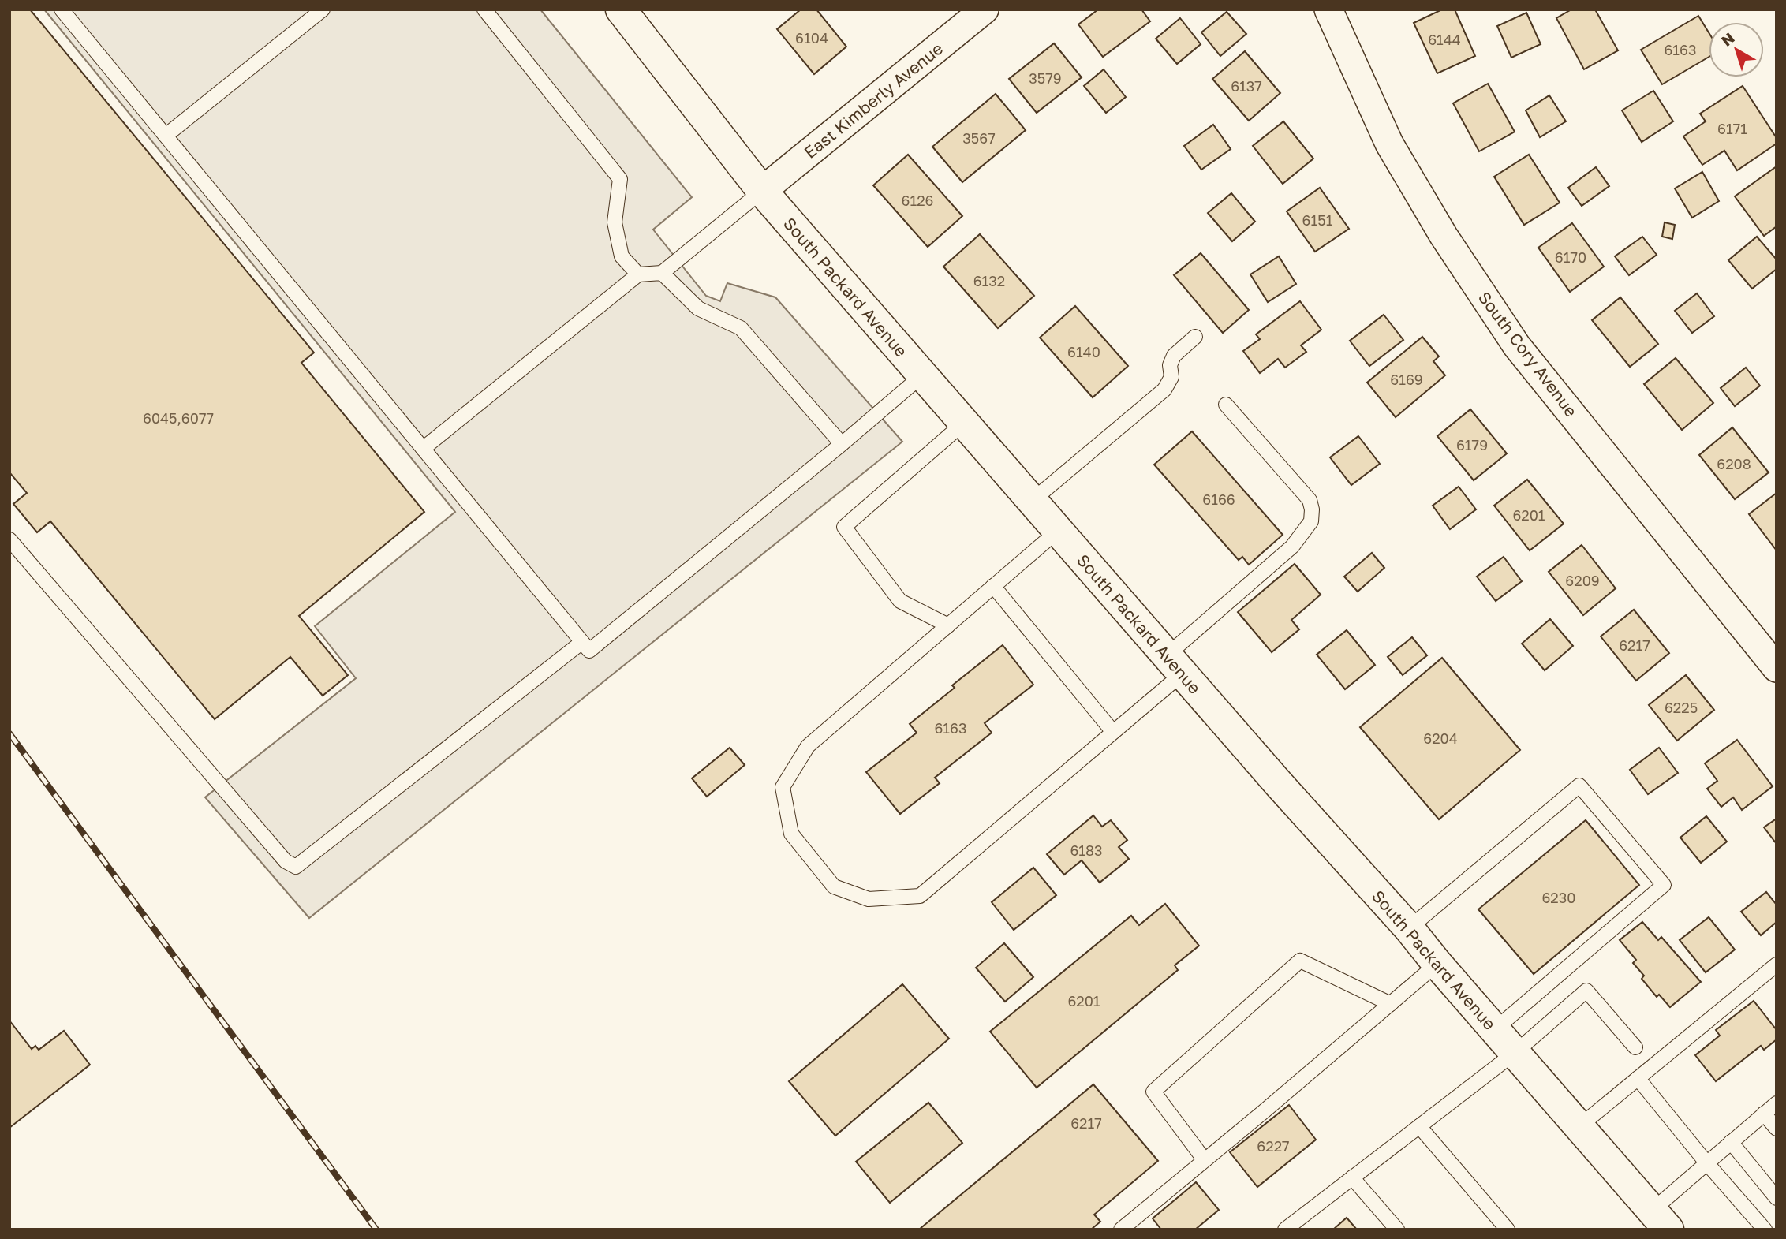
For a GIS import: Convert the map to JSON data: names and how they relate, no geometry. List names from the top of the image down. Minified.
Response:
{"streets":{"street":["East Kimberly Avenue","South Packard Avenue","South Cory Avenue"]},"crossings":[["East Kimberly Avenue","South Packard Avenue"]],"house_numbers":["6104","6144","6163","3579","6137","6171","3567","6126","6151","6170","6132","6140","6169","6045,6077","6179","6208","6166","6201","6209","6217","6225","6163","6204","6183","6230","6201","6217","6227"],"north":"top left"}
